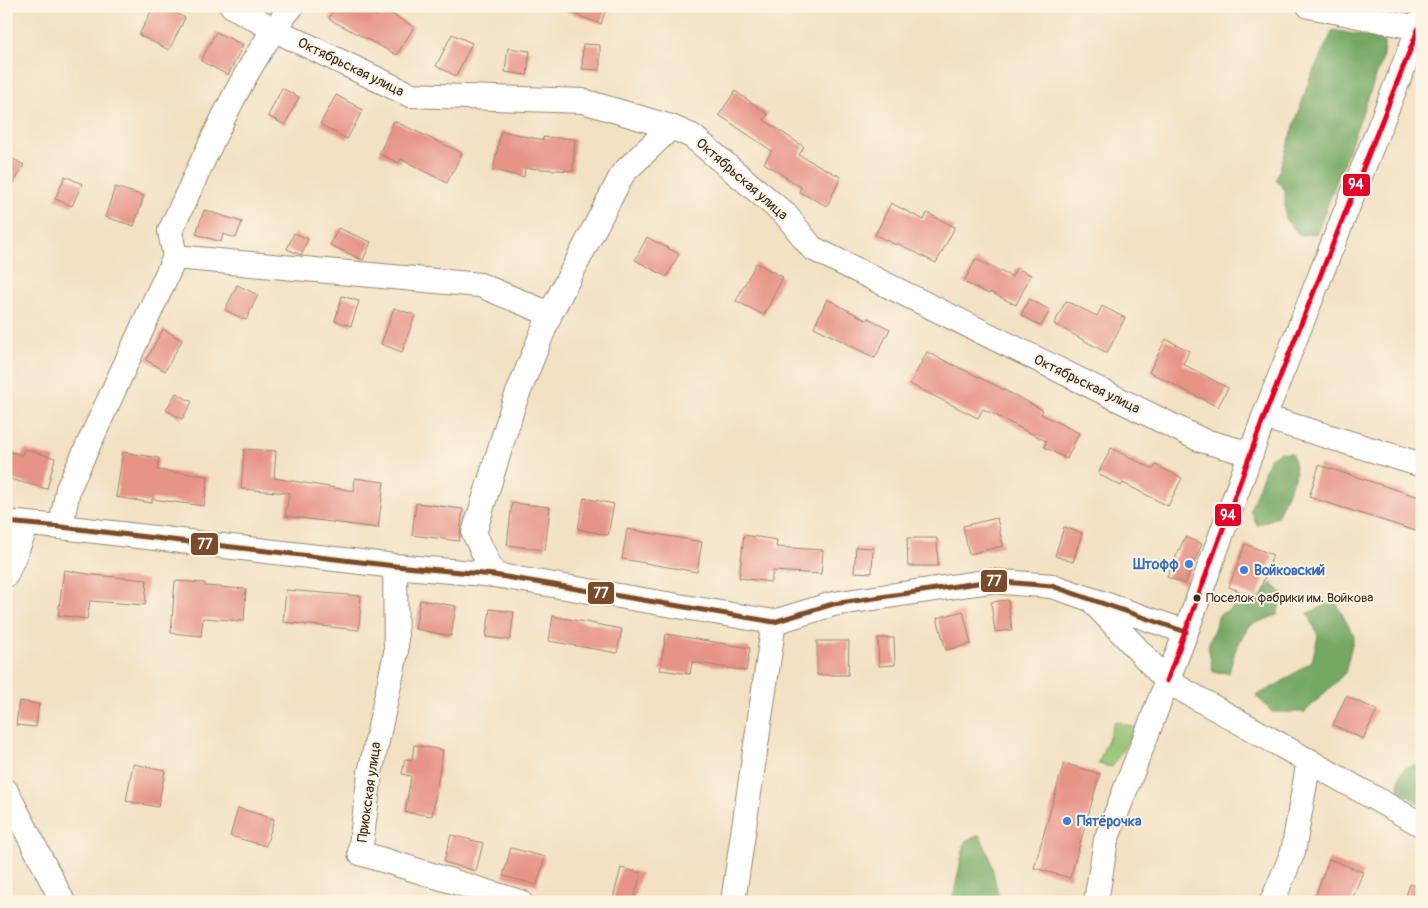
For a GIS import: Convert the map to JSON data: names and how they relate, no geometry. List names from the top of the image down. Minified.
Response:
{"streets":{"street":["Октябрьская улица","Приокская улица"]},"places":["Штофф","Войковский","Поселок фабрики им. Войкова","Пятёрочка"],"lines":["transit line 94","transit line 77"]}
